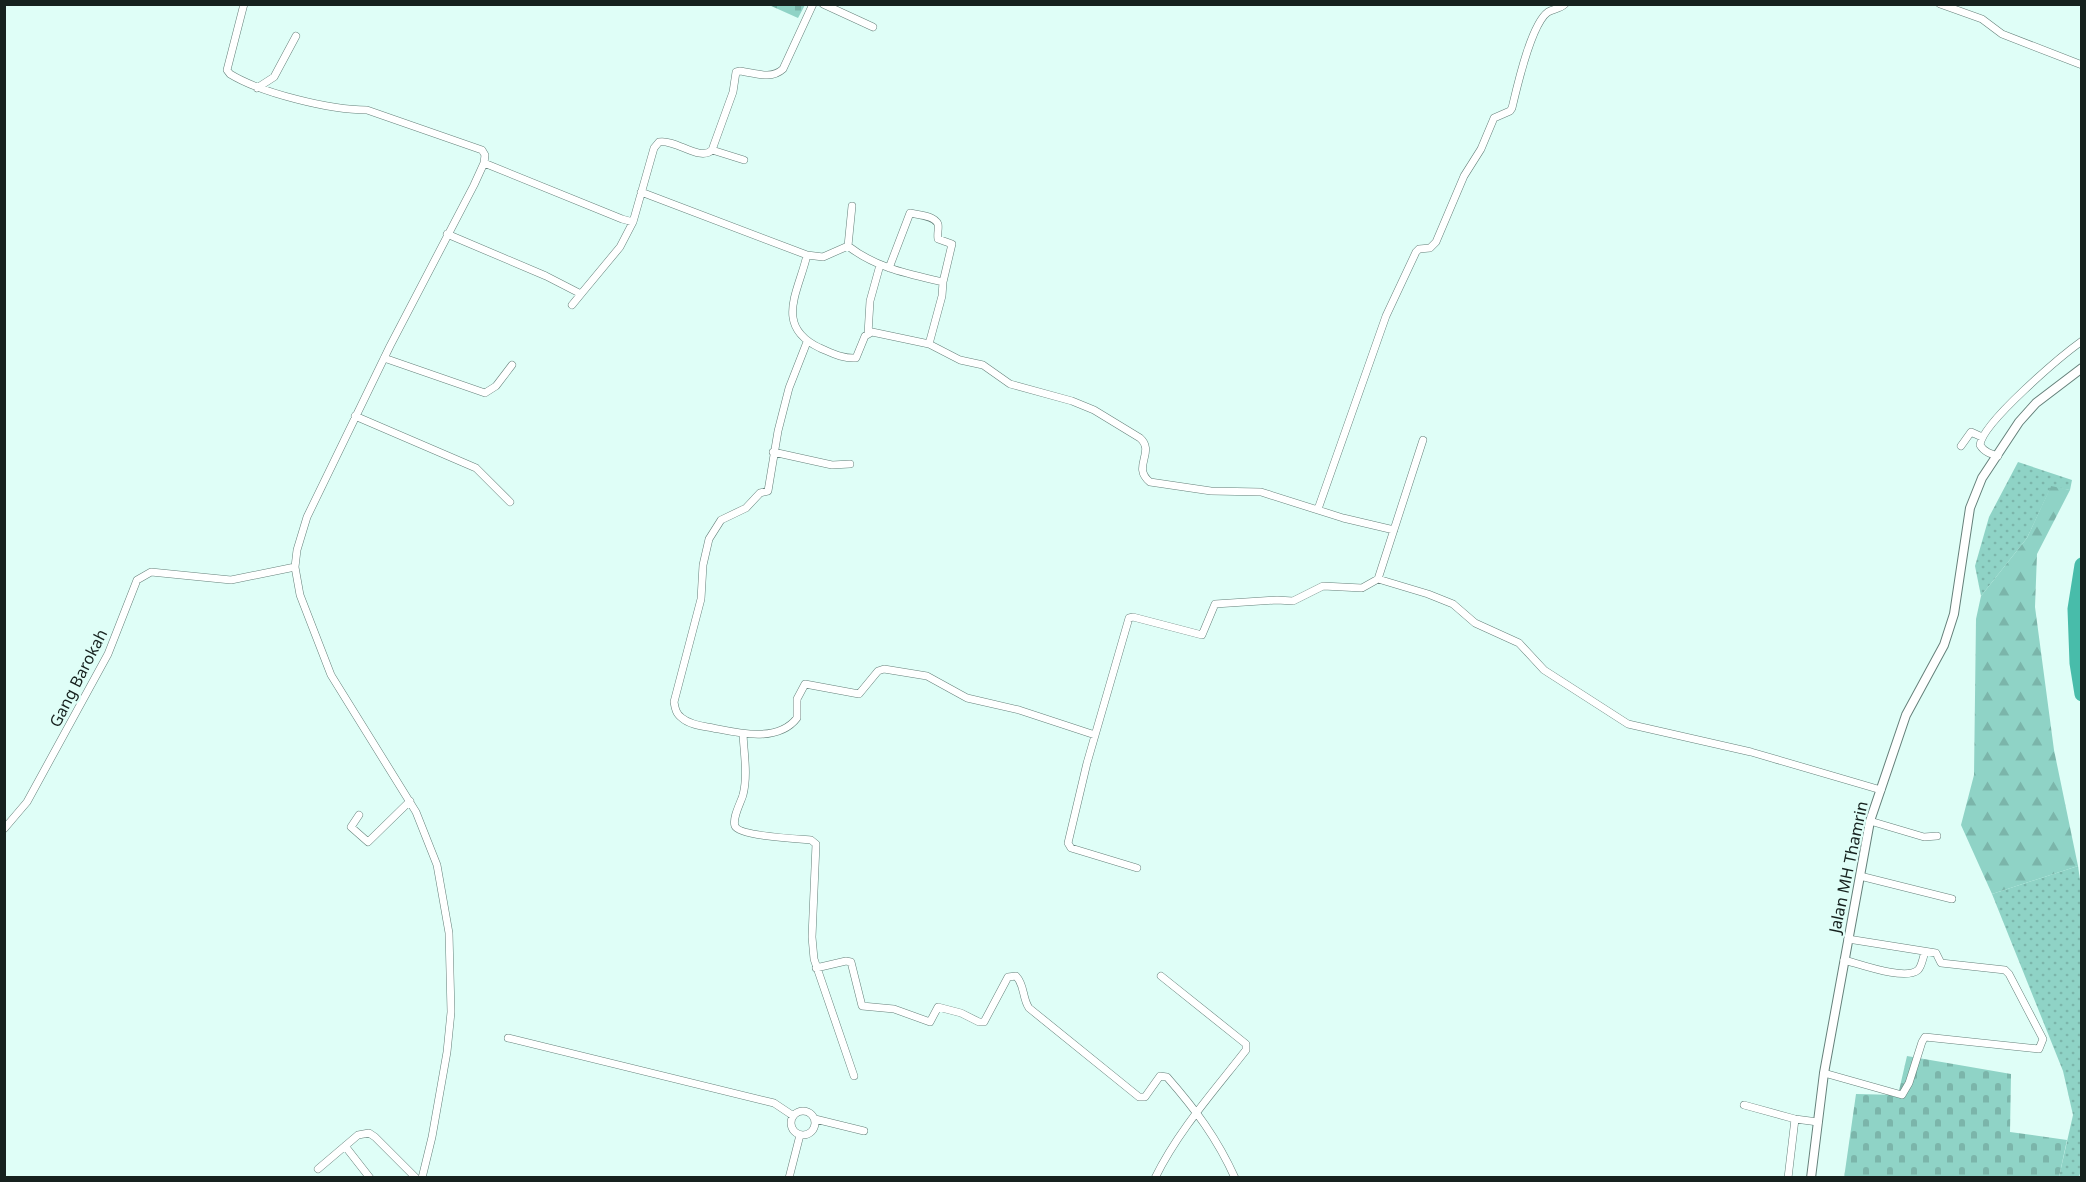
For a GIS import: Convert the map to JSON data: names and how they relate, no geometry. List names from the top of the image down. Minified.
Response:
{"streets":{"street":["Gang Barokah","Jalan MH Thamrin"]}}
